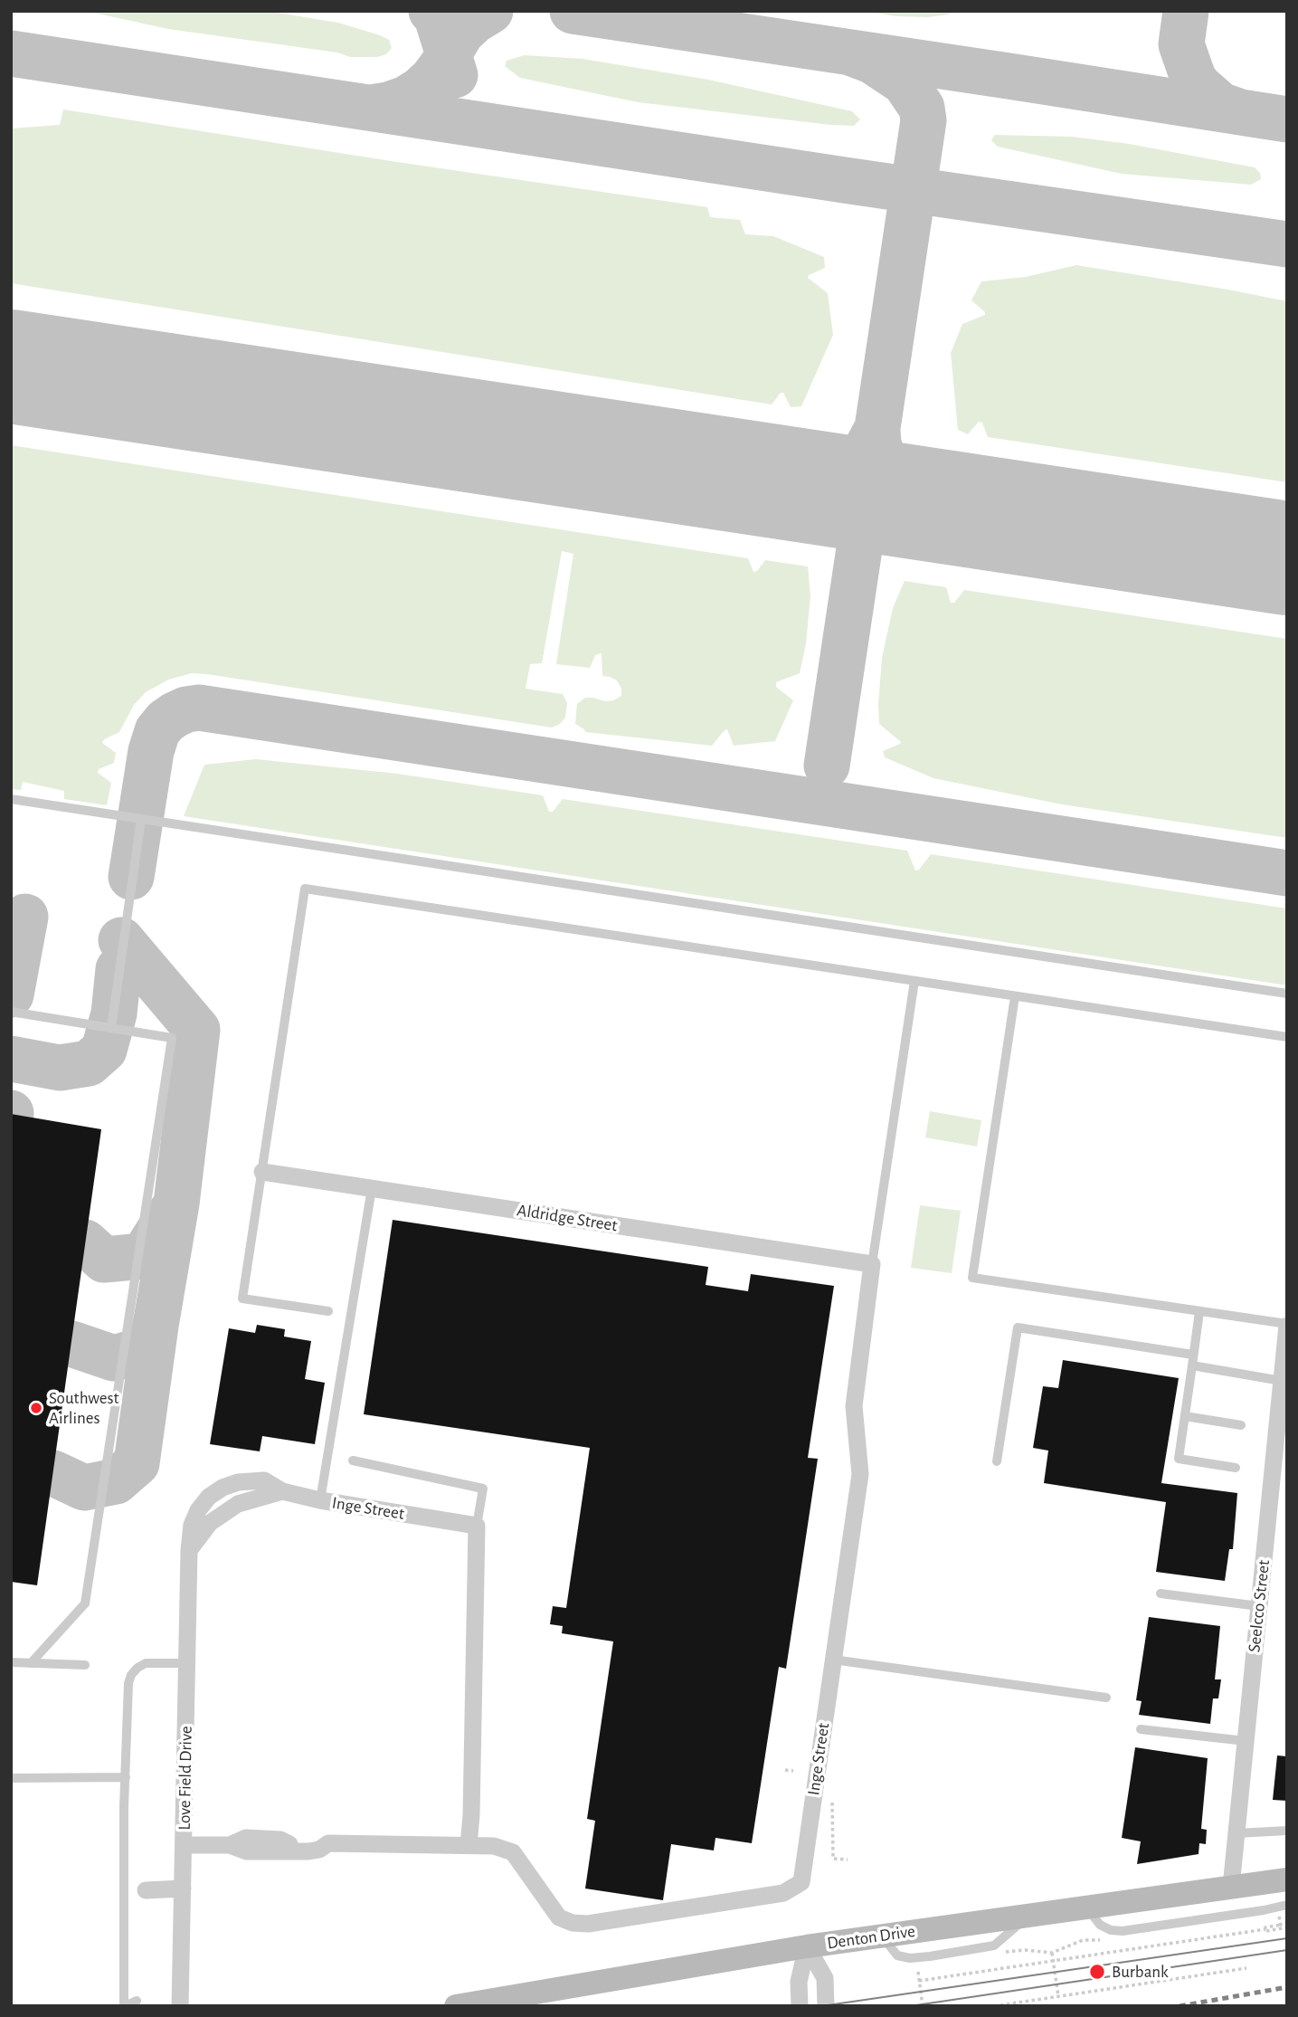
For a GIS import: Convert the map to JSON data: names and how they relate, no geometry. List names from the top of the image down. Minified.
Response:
{"streets":{"main road":["Denton Drive"],"street":["Aldridge Street","Inge Street","Seelcco Street","Love Field Drive"]},"crossings":[["Aldridge Street","Inge Street"],["Inge Street","Love Field Drive"],["Seelcco Street","Denton Drive"]],"places":["Southwest Airlines","Burbank"]}
